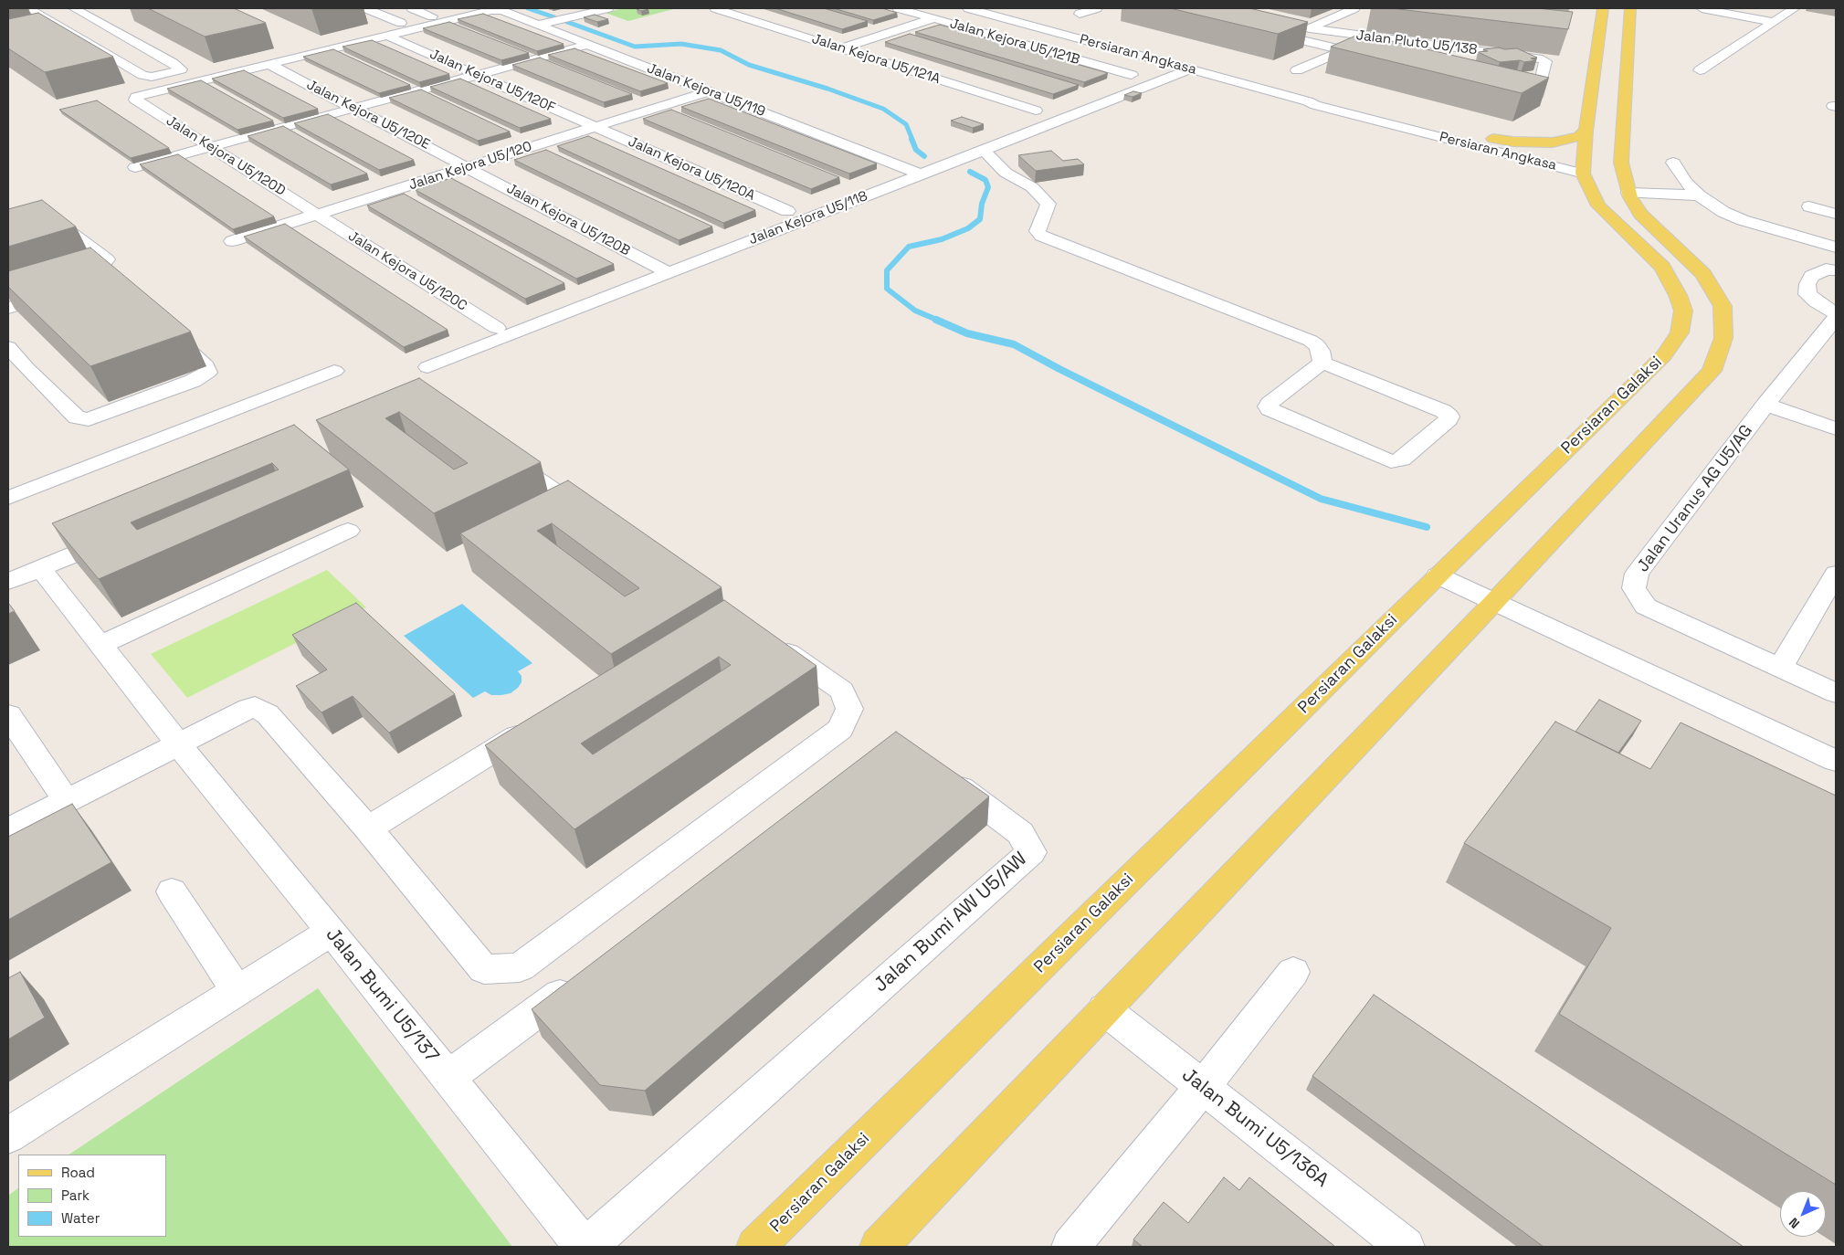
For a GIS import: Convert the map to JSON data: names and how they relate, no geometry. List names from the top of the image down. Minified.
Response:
{"streets":{"main road":["Persiaran Galaksi"],"street":["Jalan Kejora U5/121B","Jalan Pluto U5/138","Persiaran Angkasa","Jalan Kejora U5/121A","Jalan Kejora U5/120F","Jalan Kejora U5/119","Jalan Kejora U5/120E","Jalan Kejora U5/120D","Jalan Kejora U5/120","Jalan Kejora U5/120A","Jalan Kejora U5/118","Jalan Kejora U5/120B","Jalan Kejora U5/120C","Jalan Uranus AG U5/AG","Jalan Bumi AW U5/AW","Jalan Bumi U5/137","Jalan Bumi U5/136A"]},"crossings":[["Persiaran Angkasa","Jalan Kejora U5/118"],["Persiaran Angkasa","Persiaran Galaksi"],["Jalan Kejora U5/120F","Jalan Kejora U5/120"],["Jalan Kejora U5/120F","Jalan Kejora U5/120A"],["Jalan Kejora U5/119","Jalan Kejora U5/120"],["Jalan Kejora U5/119","Jalan Kejora U5/118"],["Jalan Kejora U5/120E","Jalan Kejora U5/120"],["Jalan Kejora U5/120E","Jalan Kejora U5/120B"],["Jalan Kejora U5/120D","Jalan Kejora U5/120"],["Jalan Kejora U5/120D","Jalan Kejora U5/120C"],["Jalan Kejora U5/120","Jalan Kejora U5/120A"],["Jalan Kejora U5/120","Jalan Kejora U5/120B"],["Jalan Kejora U5/120","Jalan Kejora U5/120C"],["Jalan Kejora U5/118","Jalan Kejora U5/120B"]],"legend":["Road","Park","Water"],"north":"bottom left"}
